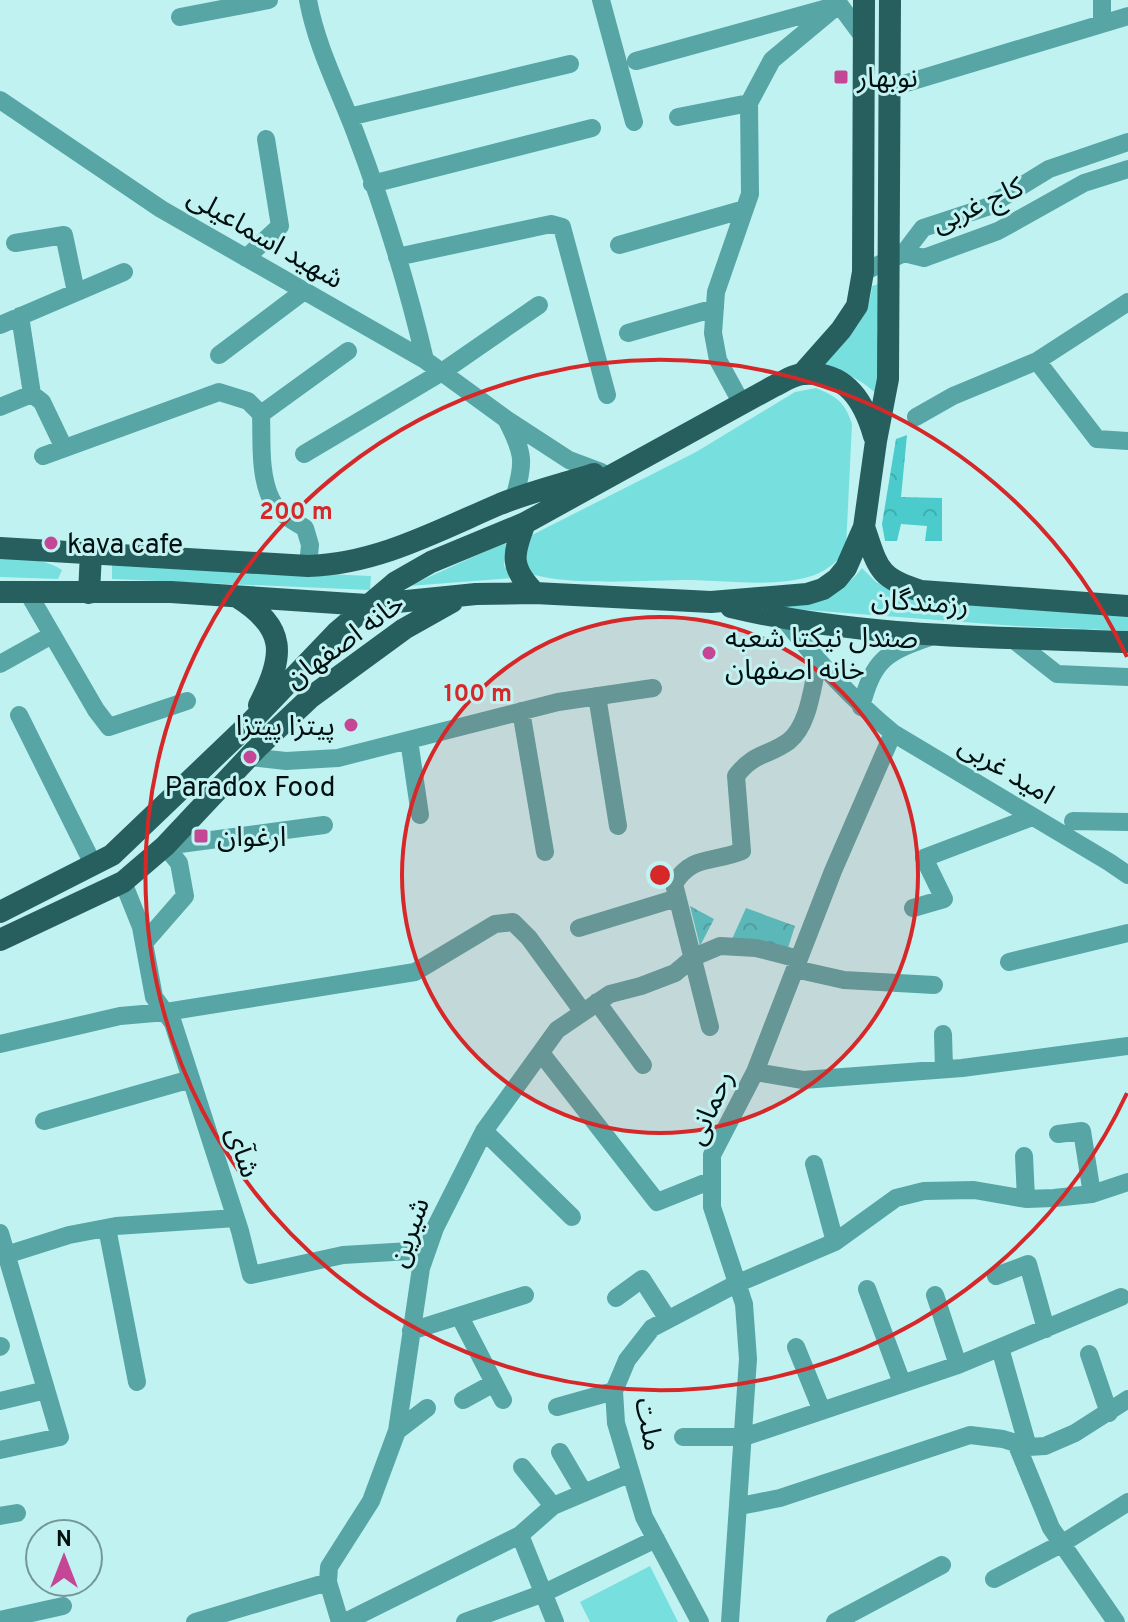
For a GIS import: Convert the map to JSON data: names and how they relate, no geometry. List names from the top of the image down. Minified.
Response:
{"streets":{"main road":["رزمندگان","خانه اصفهان"],"street":["کاج غربی","شهید اسماعیلی","امید غربی","رحمانی","شآی","شیرین","ملت"]},"crossings":[["رزمندگان","امید غربی"],["خانه اصفهان","شآی"],["امید غربی","رحمانی"],["رحمانی","شیرین"],["رحمانی","ملت"],["شآی","شیرین"]],"places":{"transit":["نوبهار","ارغوان"],"other":["kava cafe","صندل نیکتا شعبه خانه اصفهان","پیتزا پیتزا","Paradox Food"]},"north":"top","rings":["200 m","100 m"]}
